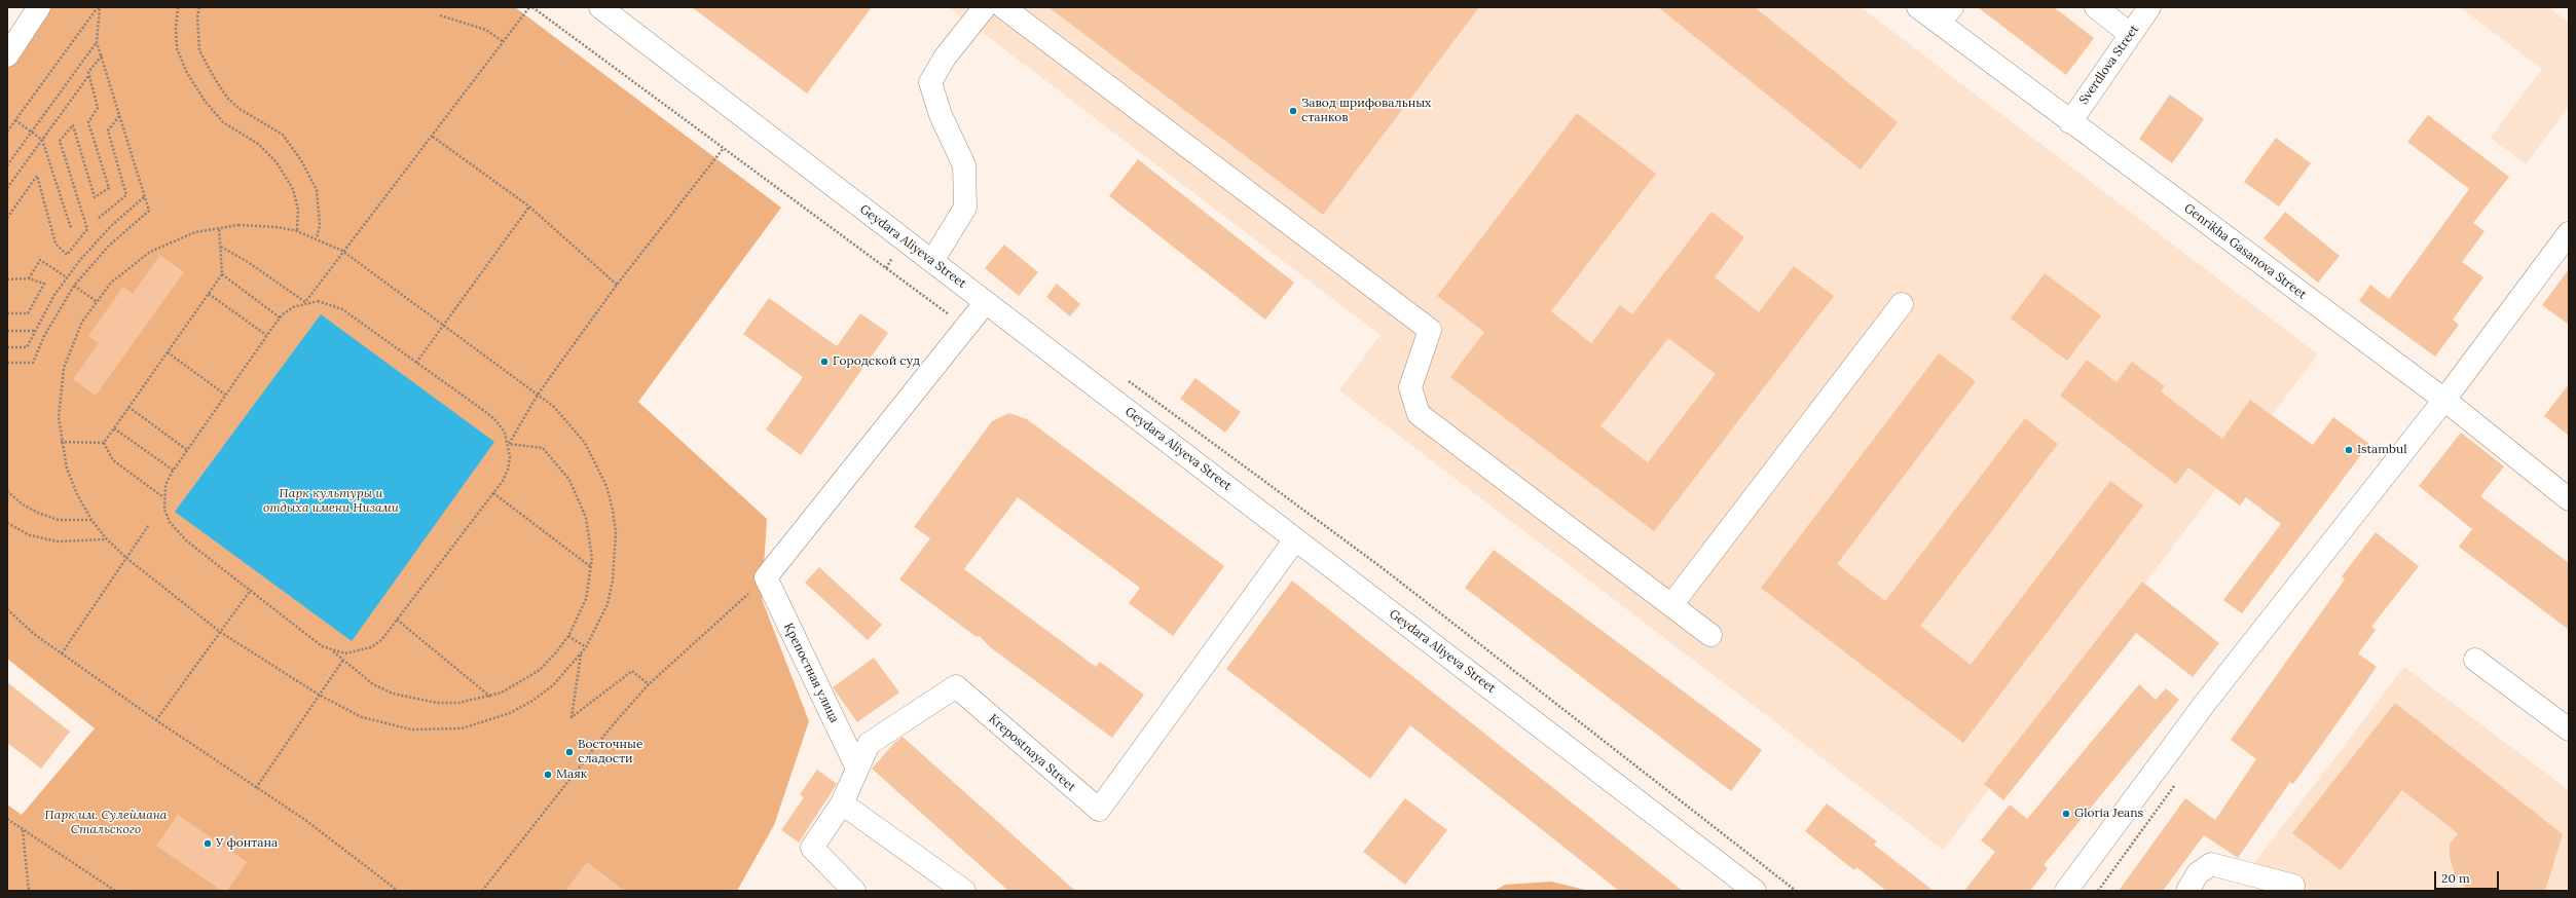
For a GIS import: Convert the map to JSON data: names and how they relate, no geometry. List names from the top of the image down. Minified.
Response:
{"streets":{"street":["Sverdlova Street","Geydara Aliyeva Street","Genrikha Gasanova Street","Крепостная улица","Krepostnaya Street"]},"crossings":[["Sverdlova Street","Genrikha Gasanova Street"],["Geydara Aliyeva Street","Krepostnaya Street"],["Крепостная улица","Krepostnaya Street"]],"parks":["Парк культуры и отдыха имени Низами","Парк им. Сулеймана Стальского"],"places":["Завод шрифовальных станков","Городской суд","Istambul","Восточные сладости","Маяк","Gloria Jeans","У фонтана"],"scale_bar":"20 m"}
